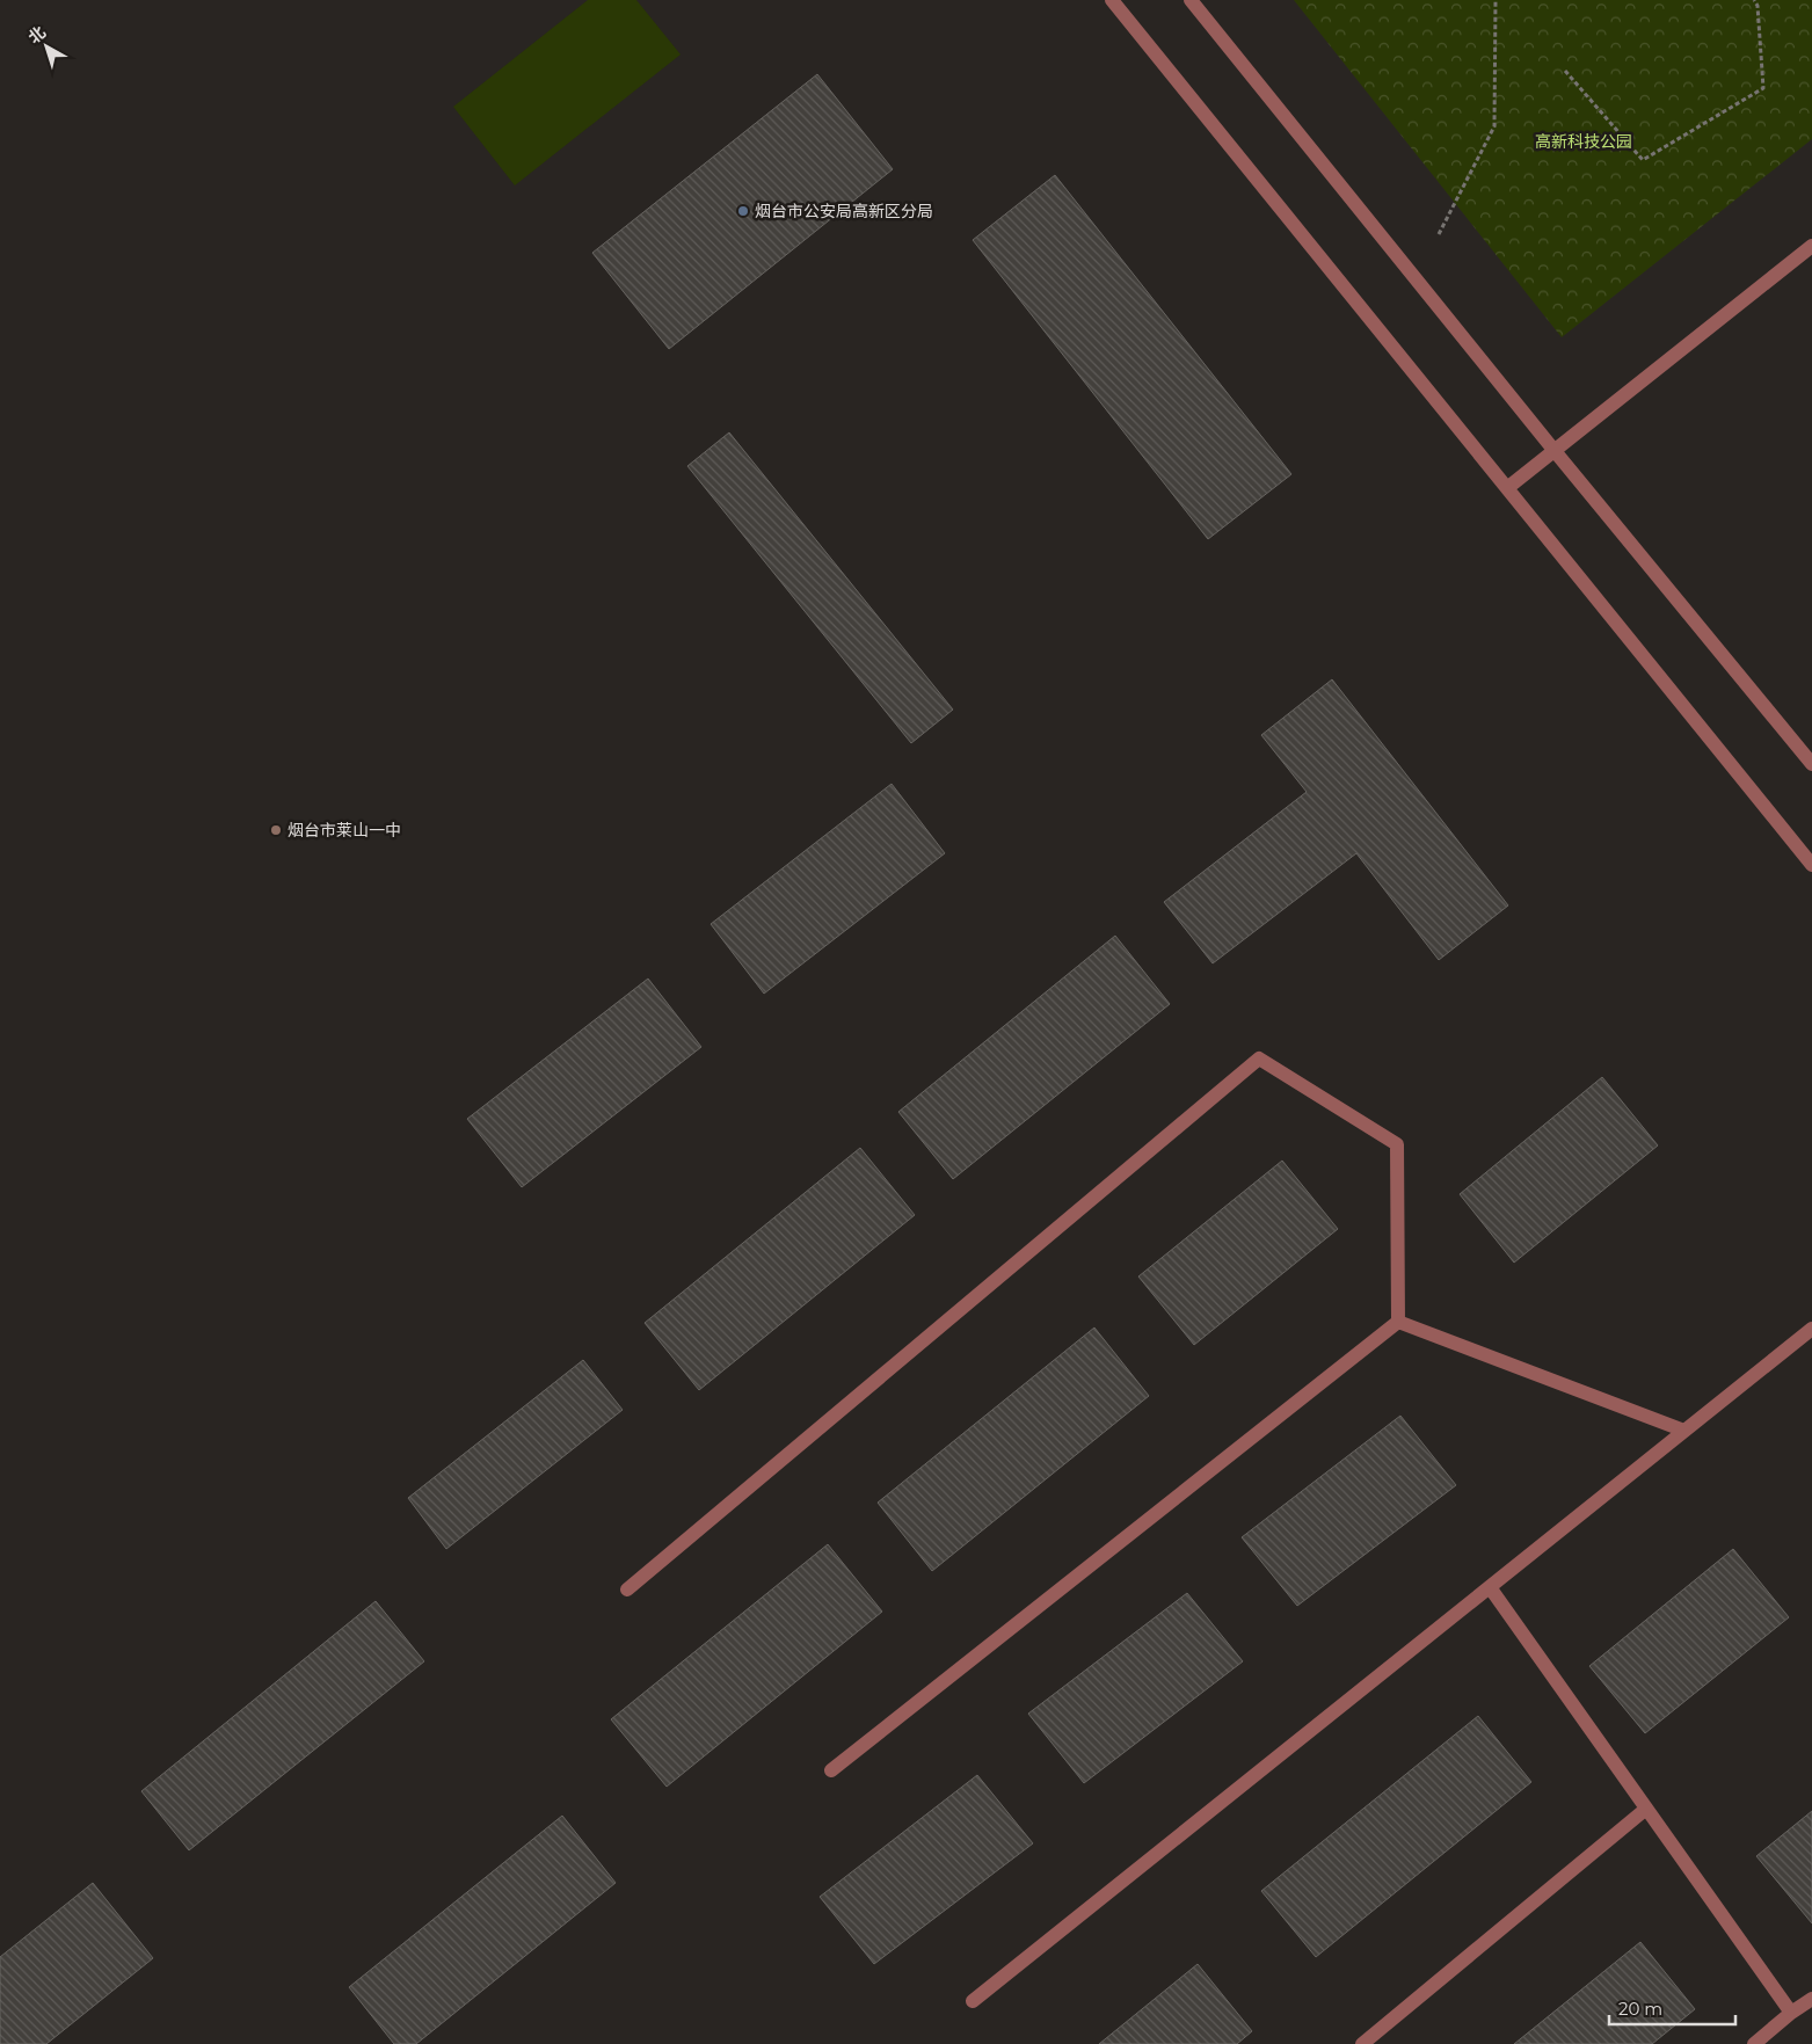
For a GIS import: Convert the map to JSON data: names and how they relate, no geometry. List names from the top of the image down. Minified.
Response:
{"parks":["高新科技公园"],"places":["烟台市公安局高新区分局","烟台市莱山一中"],"scale_bar":"20 m","north":"top left"}
